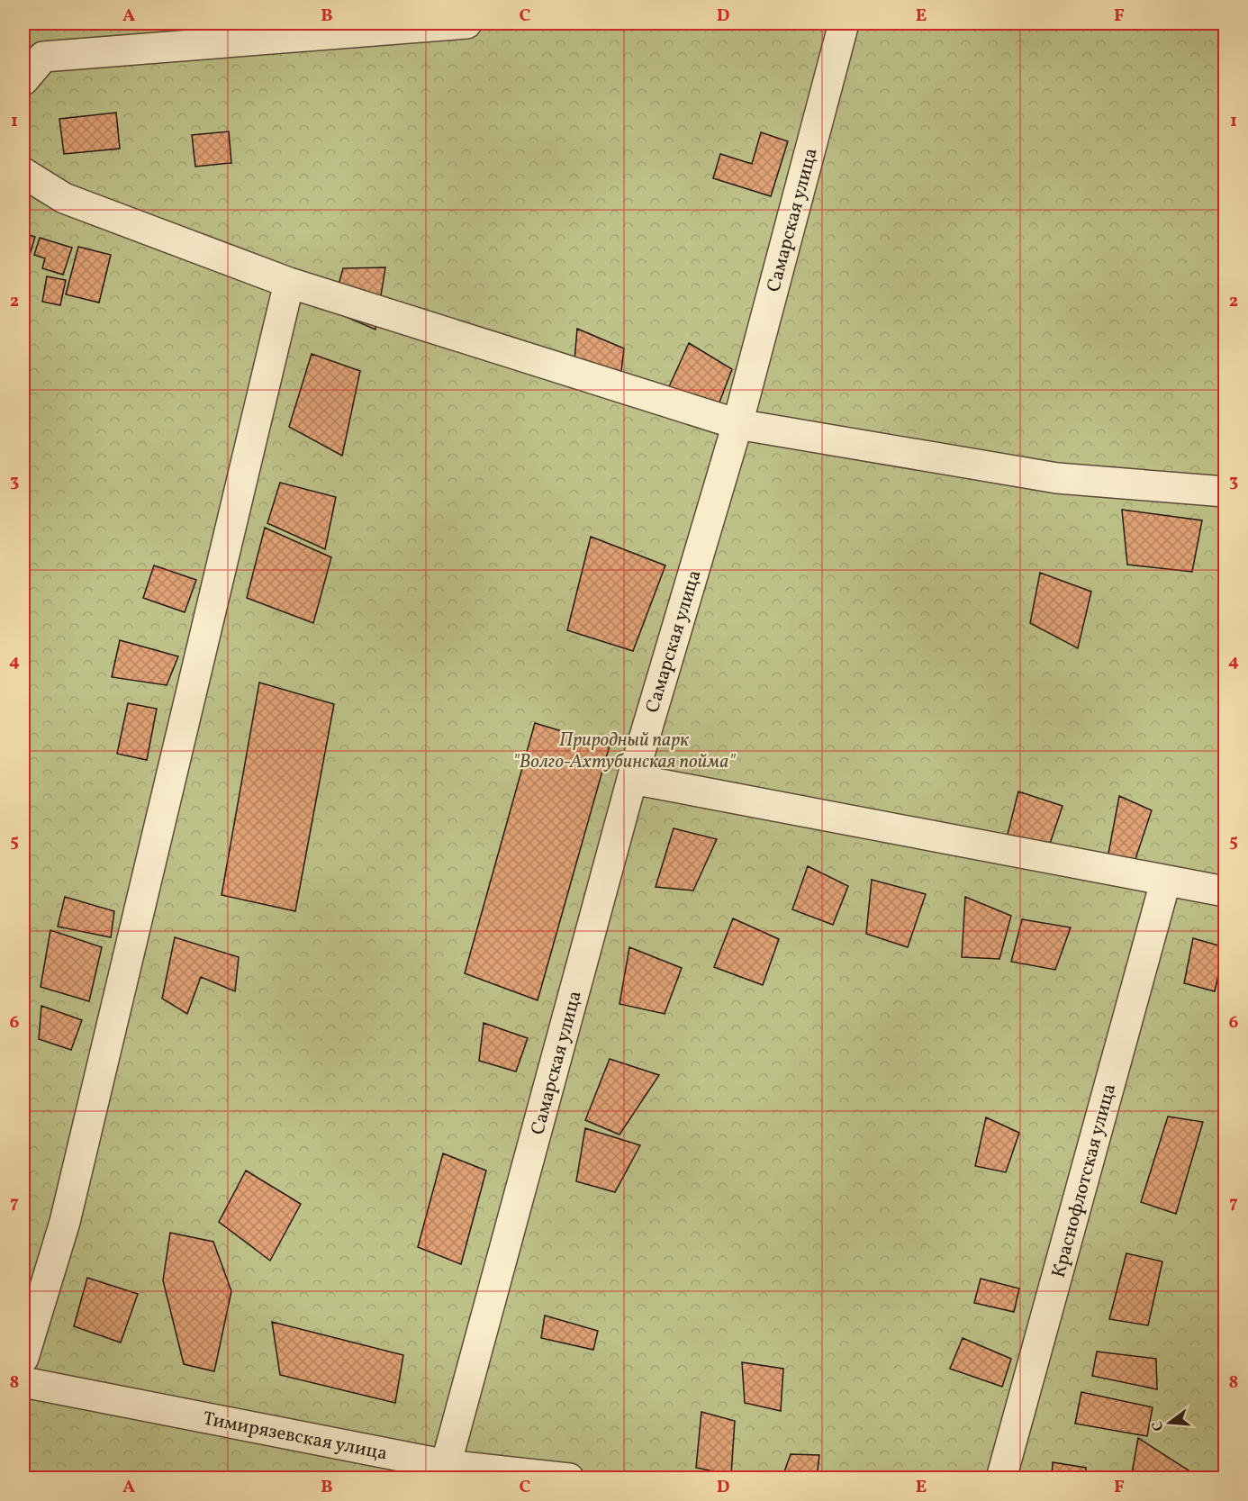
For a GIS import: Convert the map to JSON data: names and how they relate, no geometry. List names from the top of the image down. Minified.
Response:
{"streets":{"street":["Самарская улица","Краснофлотская улица","Тимирязевская улица"]},"crossings":[["Самарская улица","Тимирязевская улица"]],"parks":["Природный парк \"Волго-Ахтубинская пойма\""],"north":"left","grid":{"columns":["A","B","C","D","E","F"],"rows":["1","2","3","4","5","6","7","8"]}}
